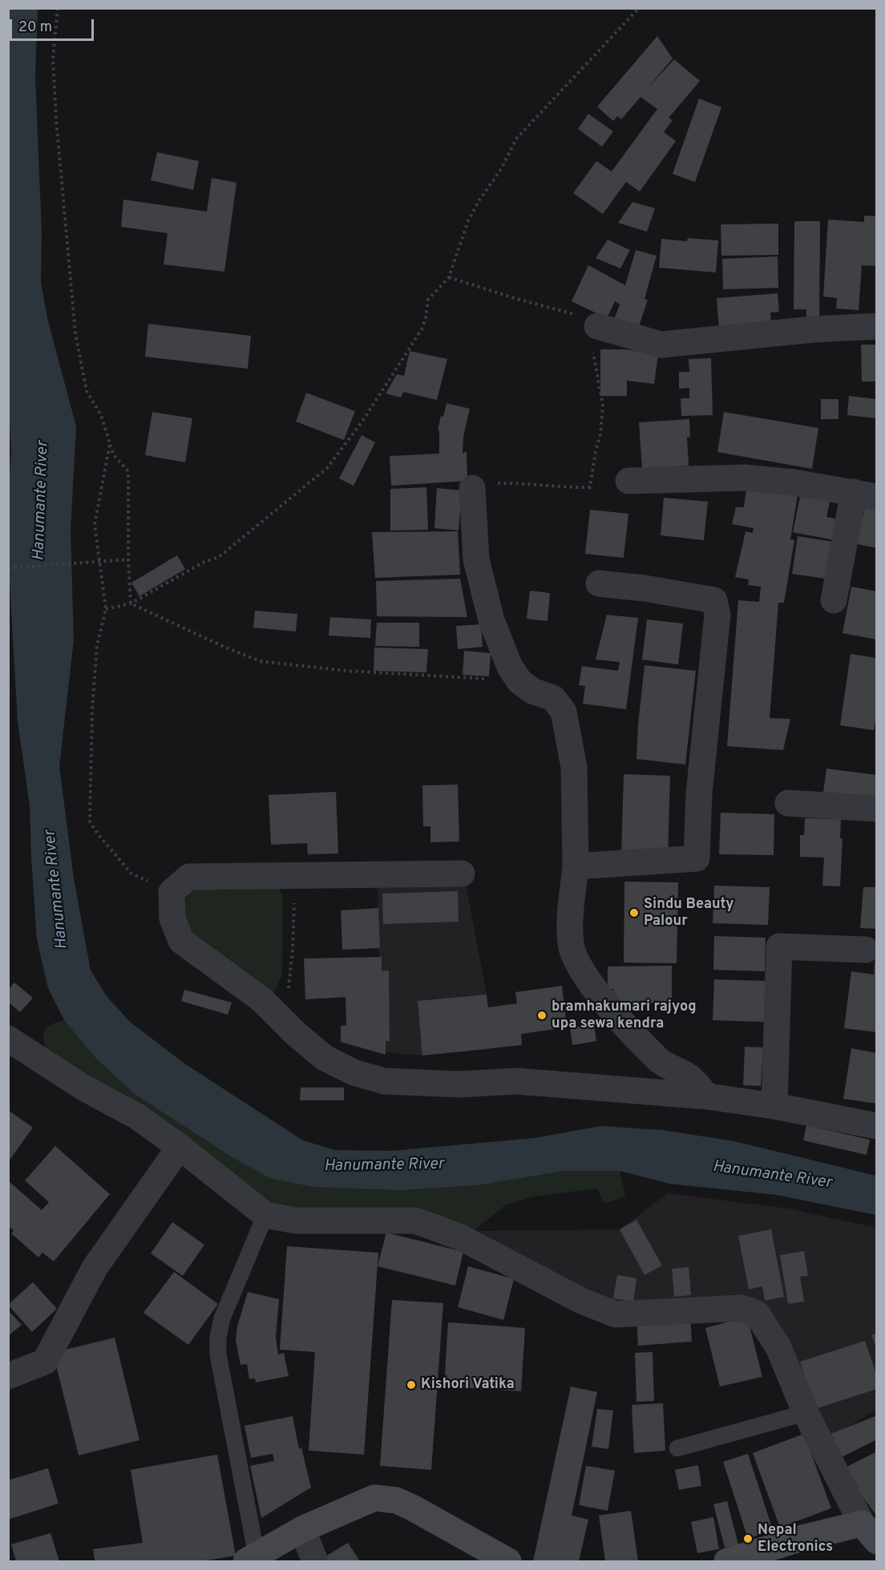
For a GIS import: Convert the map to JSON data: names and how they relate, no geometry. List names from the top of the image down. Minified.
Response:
{"water":["Hanumante River"],"places":["Sindu Beauty Palour","bramhakumari rajyog upa sewa kendra","Kishori Vatika","Nepal Electronics"],"scale_bar":"20 m"}
